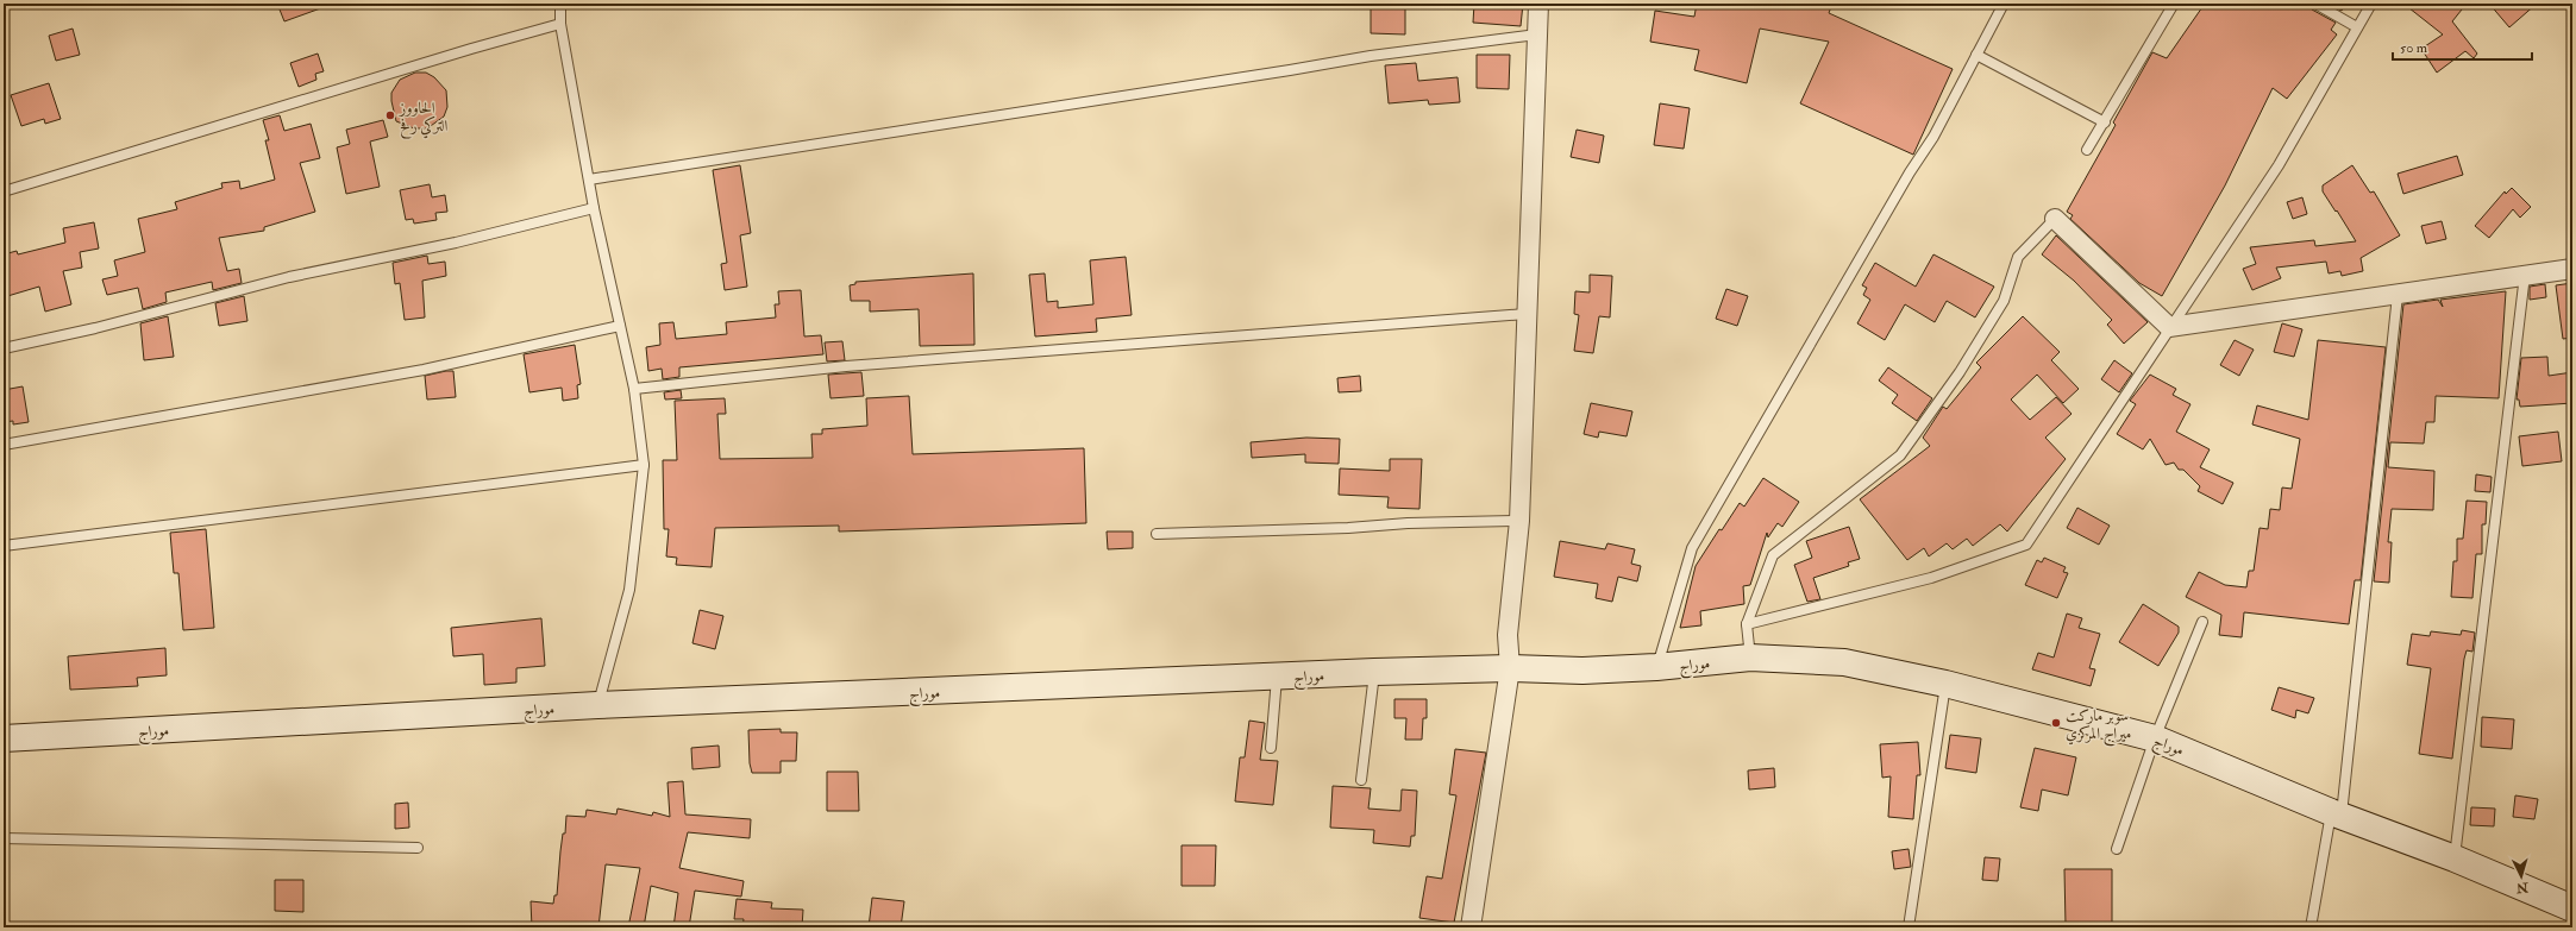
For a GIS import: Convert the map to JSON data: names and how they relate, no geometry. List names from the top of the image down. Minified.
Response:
{"streets":{"main road":["موراج"]},"places":["الحاووز التركي رفح","سوبر ماركت ميراج المركزي"],"scale_bar":"50 m","north":"bottom"}
